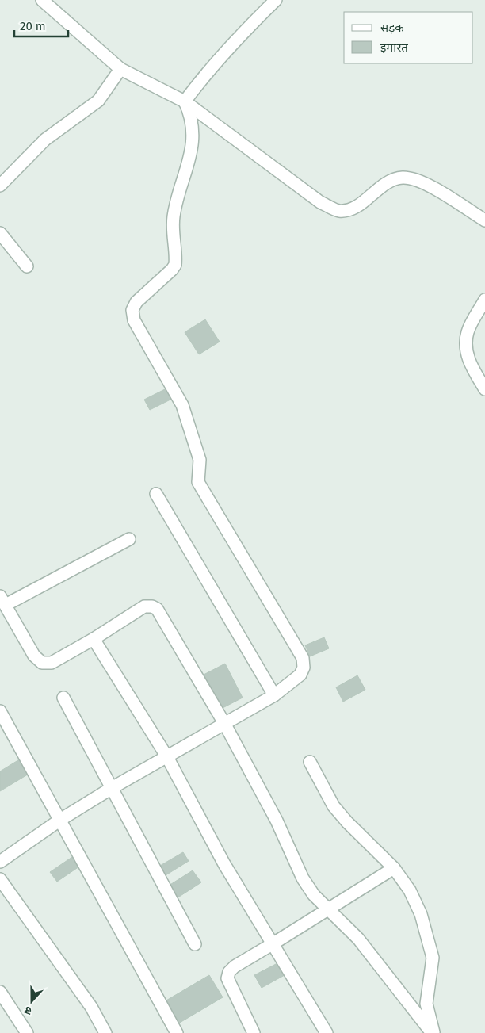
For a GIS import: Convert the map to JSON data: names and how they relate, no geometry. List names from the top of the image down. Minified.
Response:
{"legend":["सड़क","इमारत"],"scale_bar":"20 m","north":"bottom"}
